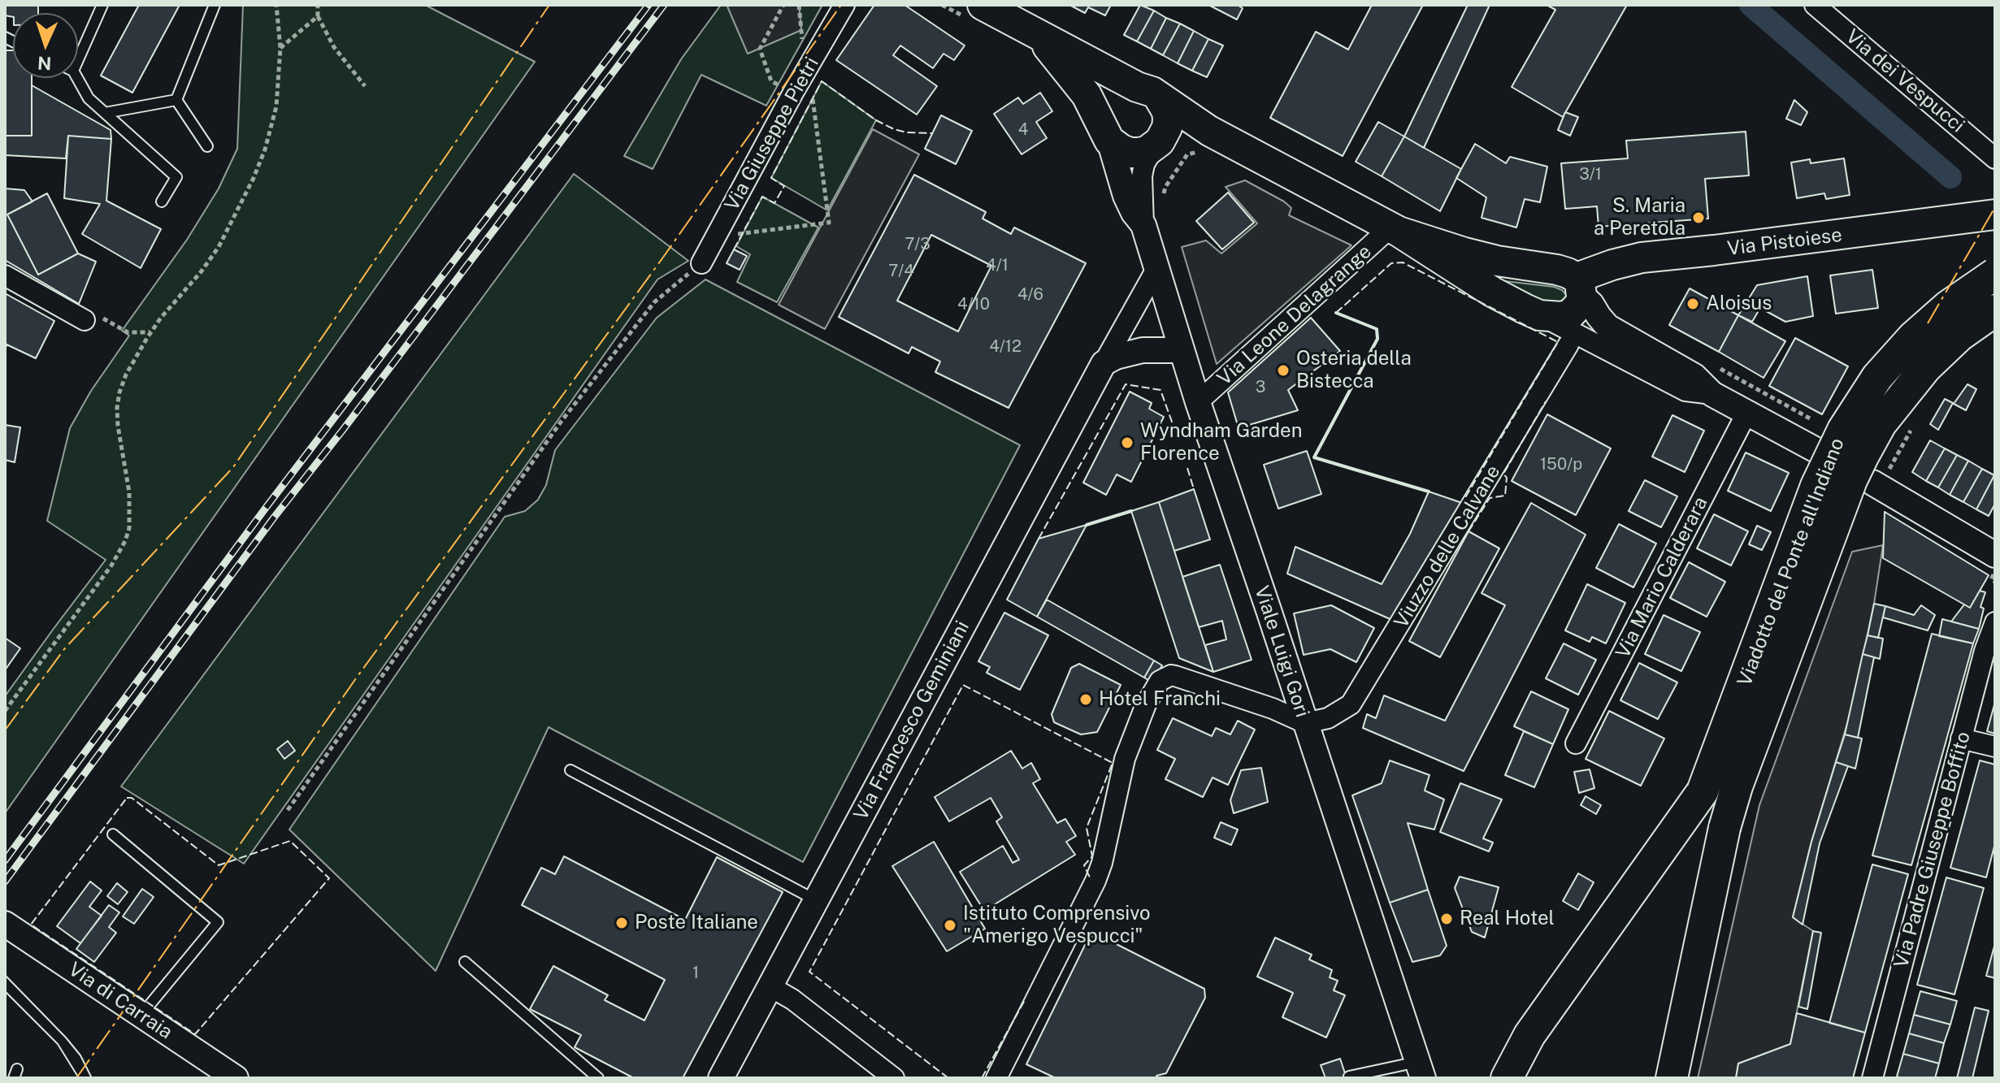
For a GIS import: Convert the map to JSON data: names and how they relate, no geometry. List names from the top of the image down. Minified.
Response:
{"streets":{"highway":["Viadotto del Ponte all'Indiano"],"main road":["Via Pistoiese"],"street":["Via dei Vespucci","Via Giuseppe Pietri","Via Leone Delagrange","Viuzzo delle Calvane","Via Mario Calderara","Viale Luigi Gori","Via Francesco Geminiani","Via Padre Giuseppe Boffito","Via di Carraia"]},"crossings":[["Via Leone Delagrange","Viale Luigi Gori"],["Viuzzo delle Calvane","Viale Luigi Gori"],["Viale Luigi Gori","Via Francesco Geminiani"]],"places":["S. Maria a Peretola","Aloisus","Osteria della Bistecca","Wyndham Garden Florence","Hotel Franchi","Real Hotel","Poste Italiane","Istituto Comprensivo \"Amerigo Vespucci\""],"house_numbers":["4","3/1","7/3","4/1","7/4","4/6","4/10","4/12","3","150/p","1"],"north":"bottom"}
